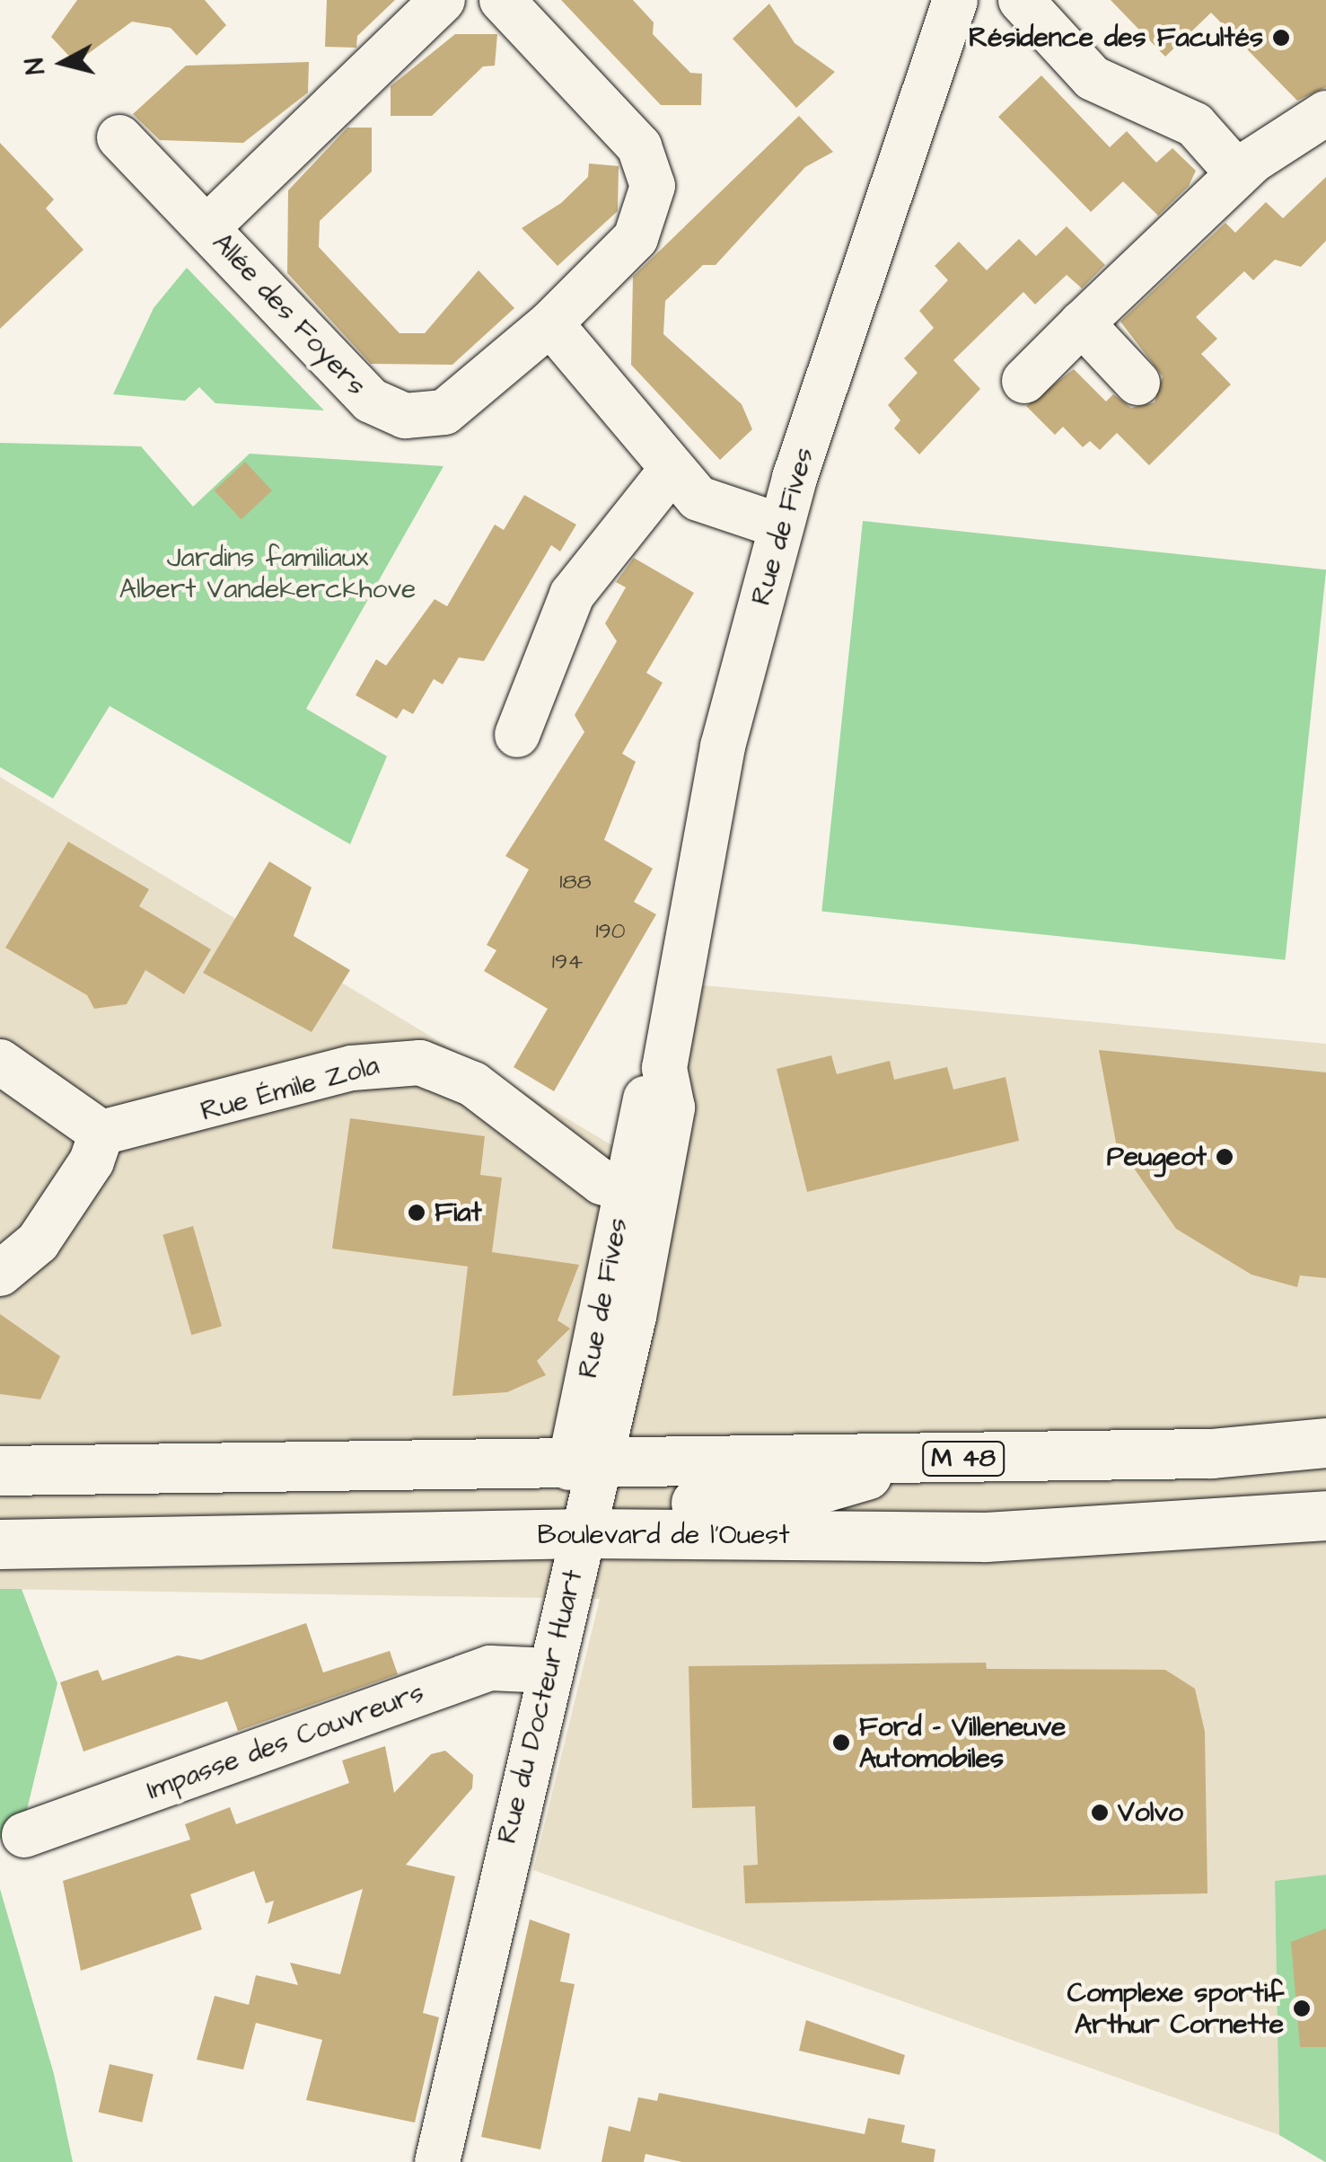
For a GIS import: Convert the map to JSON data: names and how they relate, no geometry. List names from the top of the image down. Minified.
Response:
{"streets":{"main road":["M 48","Boulevard de l'Ouest"],"street":["Allée des Foyers","Rue de Fives","Rue Émile Zola","Rue du Docteur Huart","Impasse des Couvreurs"]},"crossings":[["Rue de Fives","Rue Émile Zola"],["Rue de Fives","M 48"],["Rue de Fives","Boulevard de l'Ouest"],["Rue de Fives","Rue du Docteur Huart"],["Boulevard de l'Ouest","Rue du Docteur Huart"],["Rue du Docteur Huart","Impasse des Couvreurs"]],"parks":["Jardins familiaux Albert Vandekerckhove"],"places":["Résidence des Facultés","Peugeot","Fiat","Ford - Villeneuve Automobiles","Volvo","Complexe sportif Arthur Cornette"],"house_numbers":["188","190","194"],"north":"left"}
